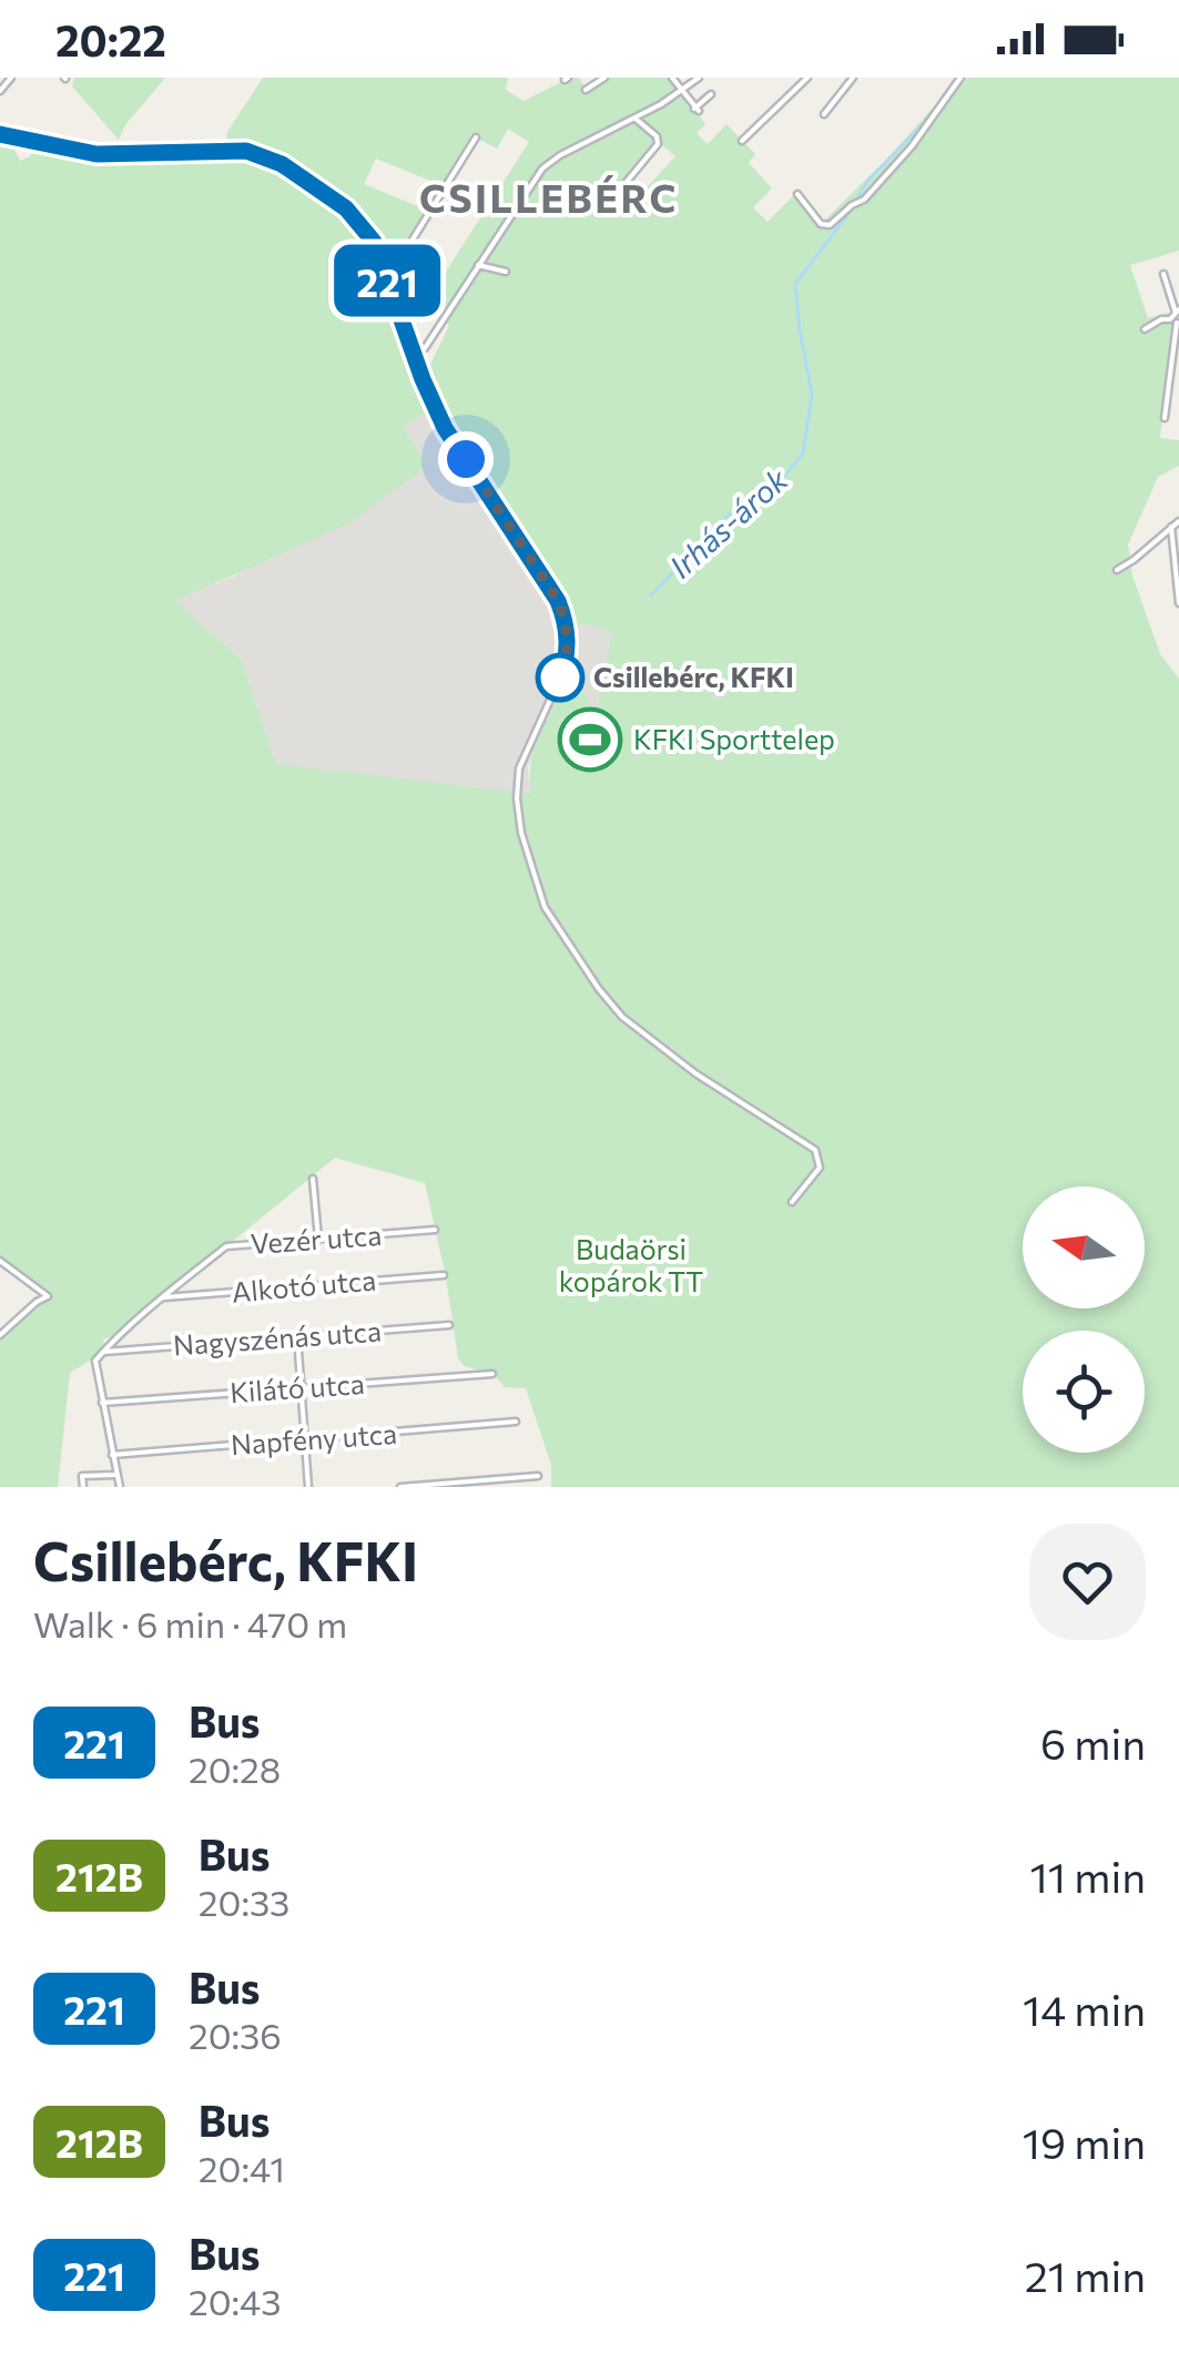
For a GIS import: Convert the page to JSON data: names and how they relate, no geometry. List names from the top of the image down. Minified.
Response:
{"streets":{"street":["Vezér utca","Alkotó utca","Nagyszénás utca","Kilátó utca","Napfény utca"]},"crossings":[["Vezér utca","Alkotó utca"],["Vezér utca","Nagyszénás utca"]],"districts":["CSILLEBÉRC"],"water":["Irhás-árok"],"parks":["Budaörsi kopárok TT"],"places":{"other":["Csillebérc, KFKI"],"sports":["KFKI Sporttelep"]},"lines":["bus line 221"],"north":"left","page":{"status":"20:22","on_map":"221","heading":["Csillebérc, KFKI","Walk · 6 min · 470 m"],"list":[{"mark":"221","name":"Bus","note":"20:28","value":"6 min"},{"mark":"212B","name":"Bus","note":"20:33","value":"11 min"},{"mark":"221","name":"Bus","note":"20:36","value":"14 min"},{"mark":"212B","name":"Bus","note":"20:41","value":"19 min"},{"mark":"221","name":"Bus","note":"20:43","value":"21 min"}]}}
